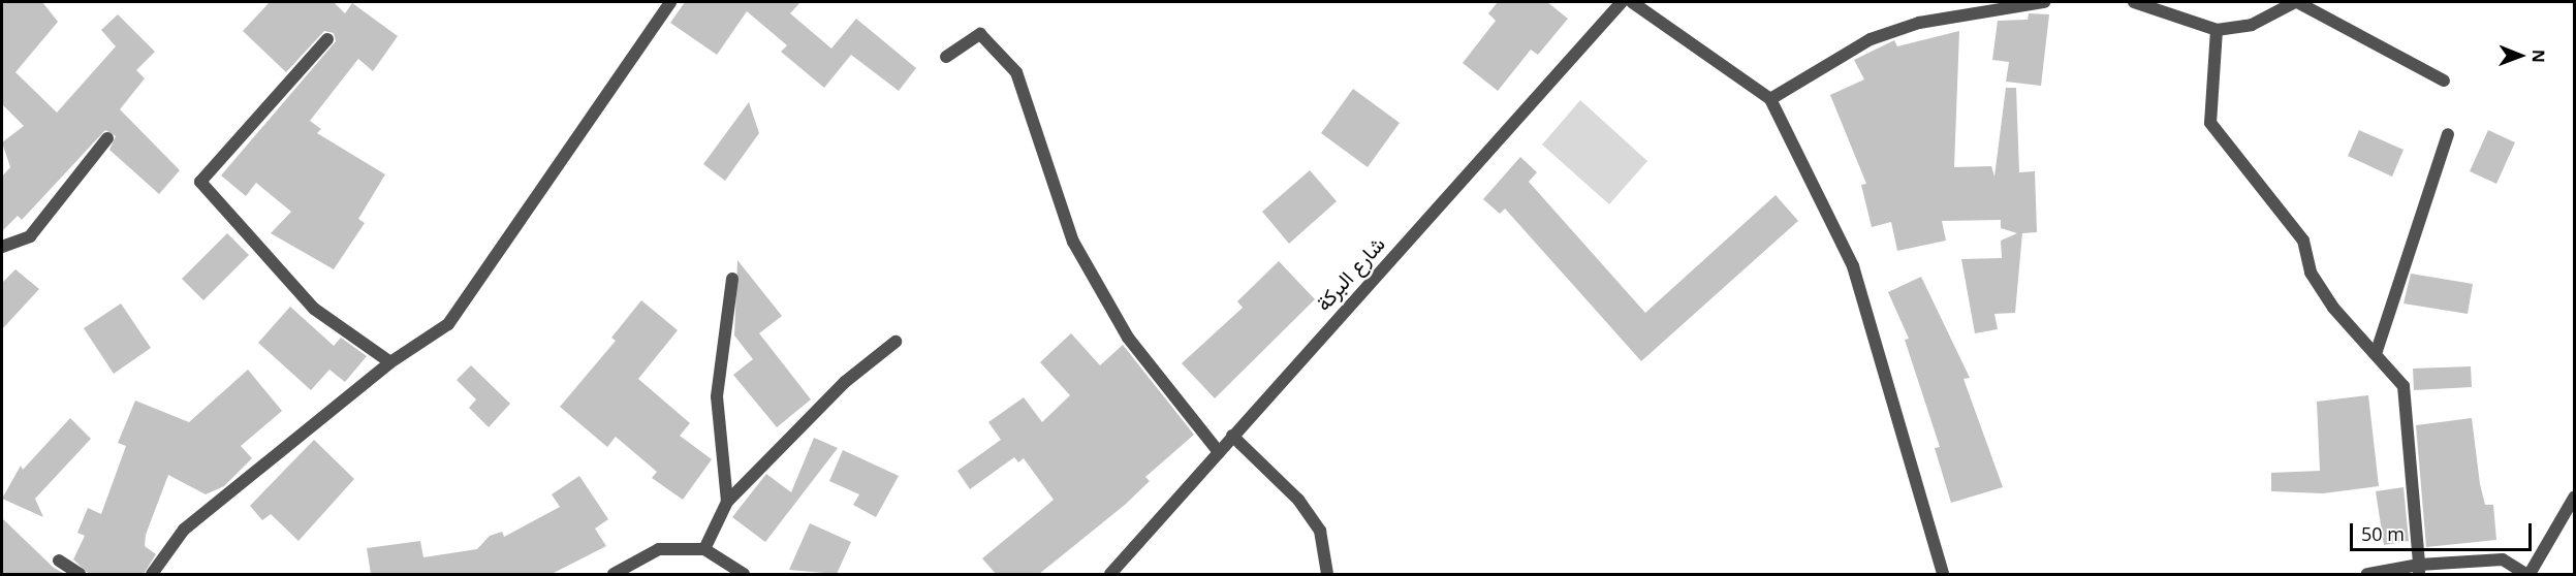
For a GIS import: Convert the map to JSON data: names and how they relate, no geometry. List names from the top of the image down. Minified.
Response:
{"streets":{"street":["شارع البركة"]},"scale_bar":"50 m","north":"right"}
